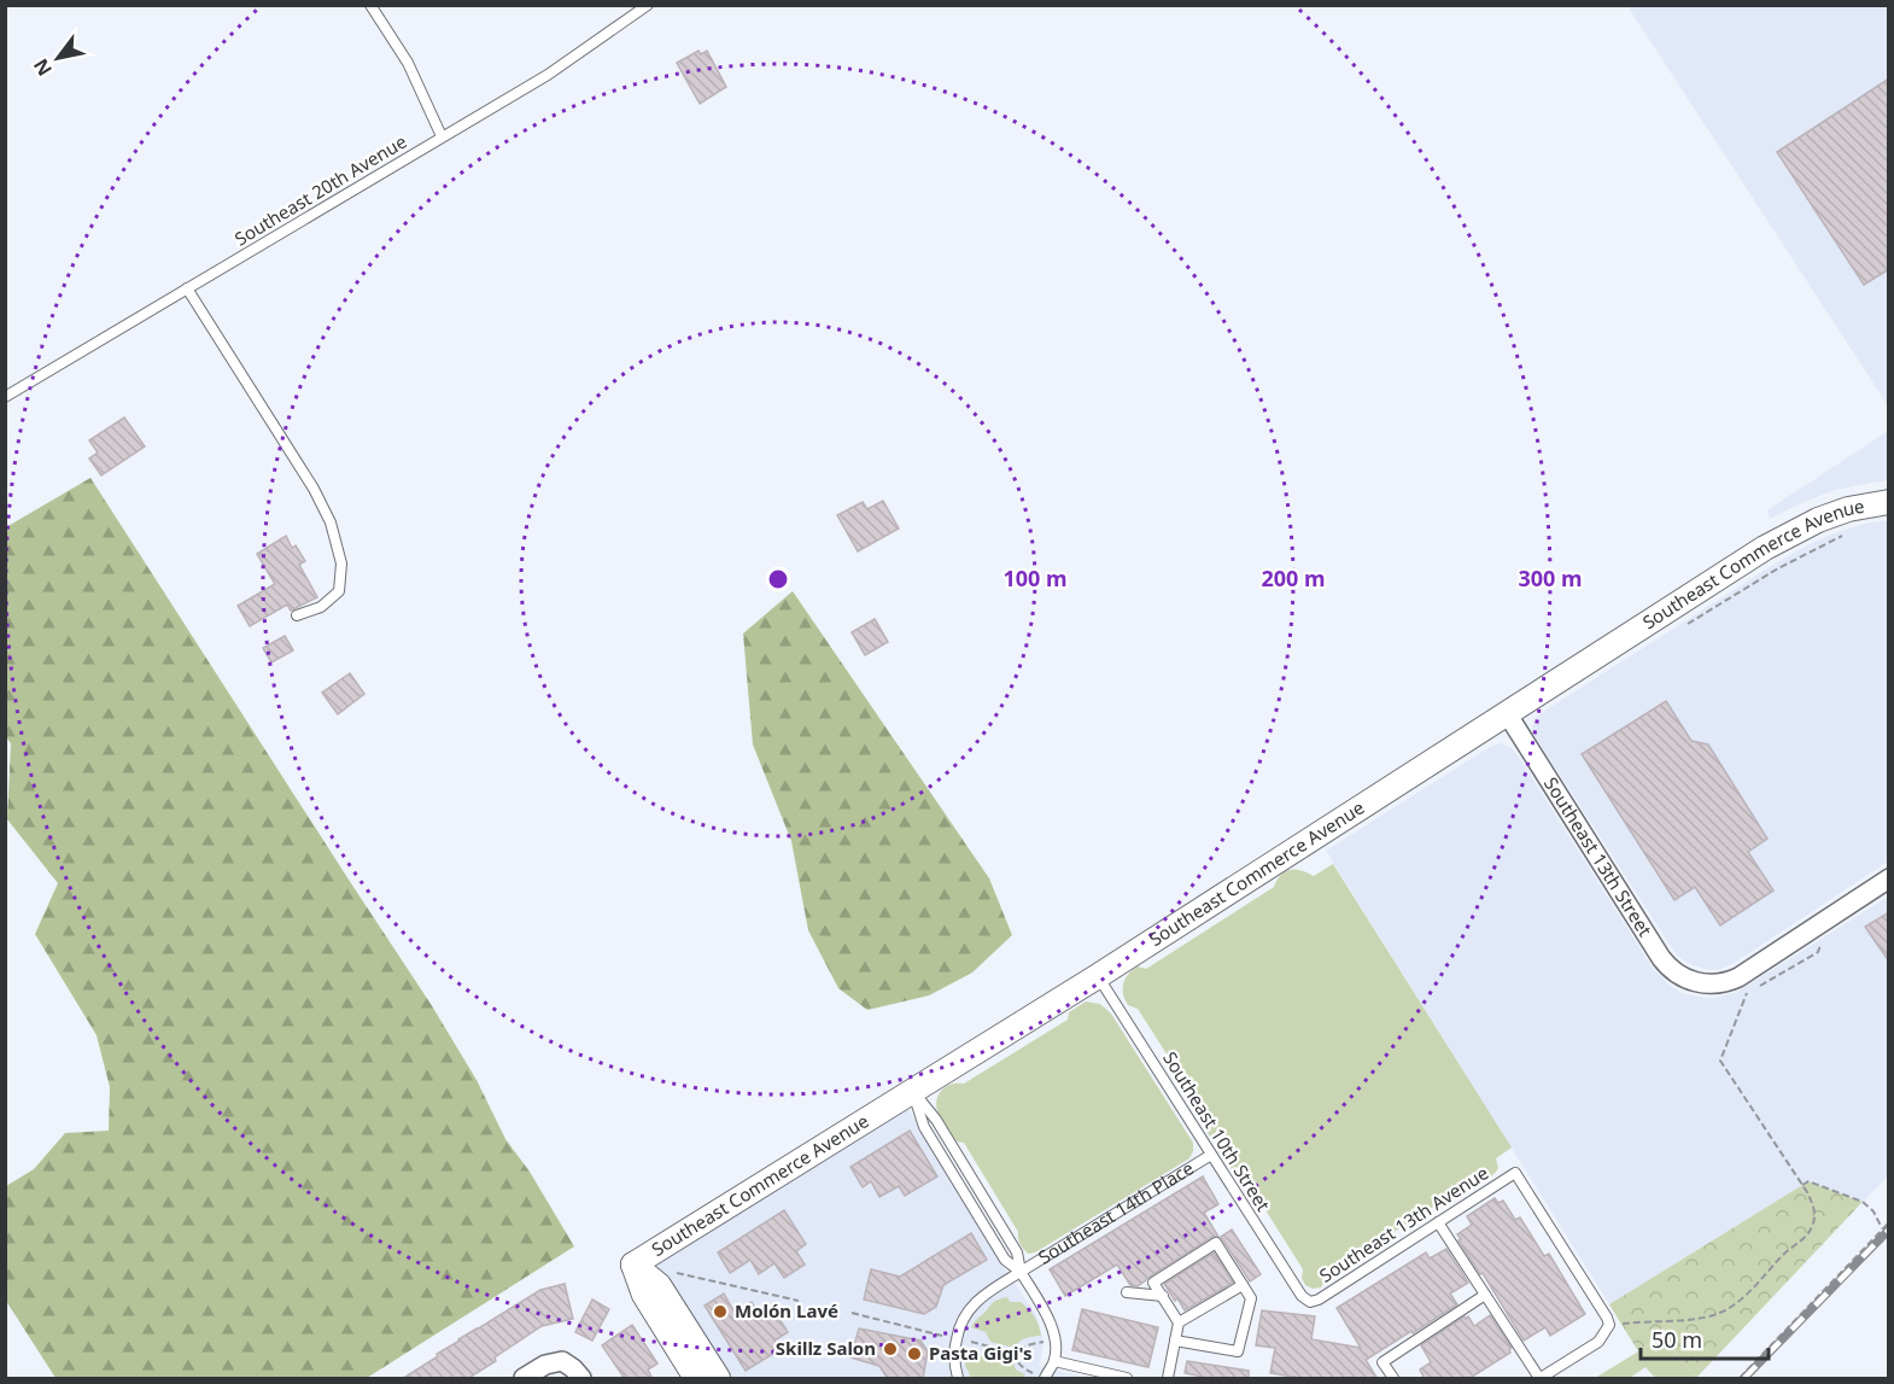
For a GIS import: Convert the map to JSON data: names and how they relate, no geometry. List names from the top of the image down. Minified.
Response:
{"streets":{"street":["Southeast Commerce Avenue","Southeast 13th Street"],"lane":["Southeast 20th Avenue","Southeast 10th Street","Southeast 14th Place","Southeast 13th Avenue"]},"crossings":[["Southeast Commerce Avenue","Southeast 13th Street"],["Southeast Commerce Avenue","Southeast 10th Street"],["Southeast 10th Street","Southeast 14th Place"],["Southeast 10th Street","Southeast 13th Avenue"]],"places":["Molón Lavé","Skillz Salon","Pasta Gigi's"],"scale_bar":"50 m","north":"bottom left","rings":["100 m","200 m","300 m"]}
